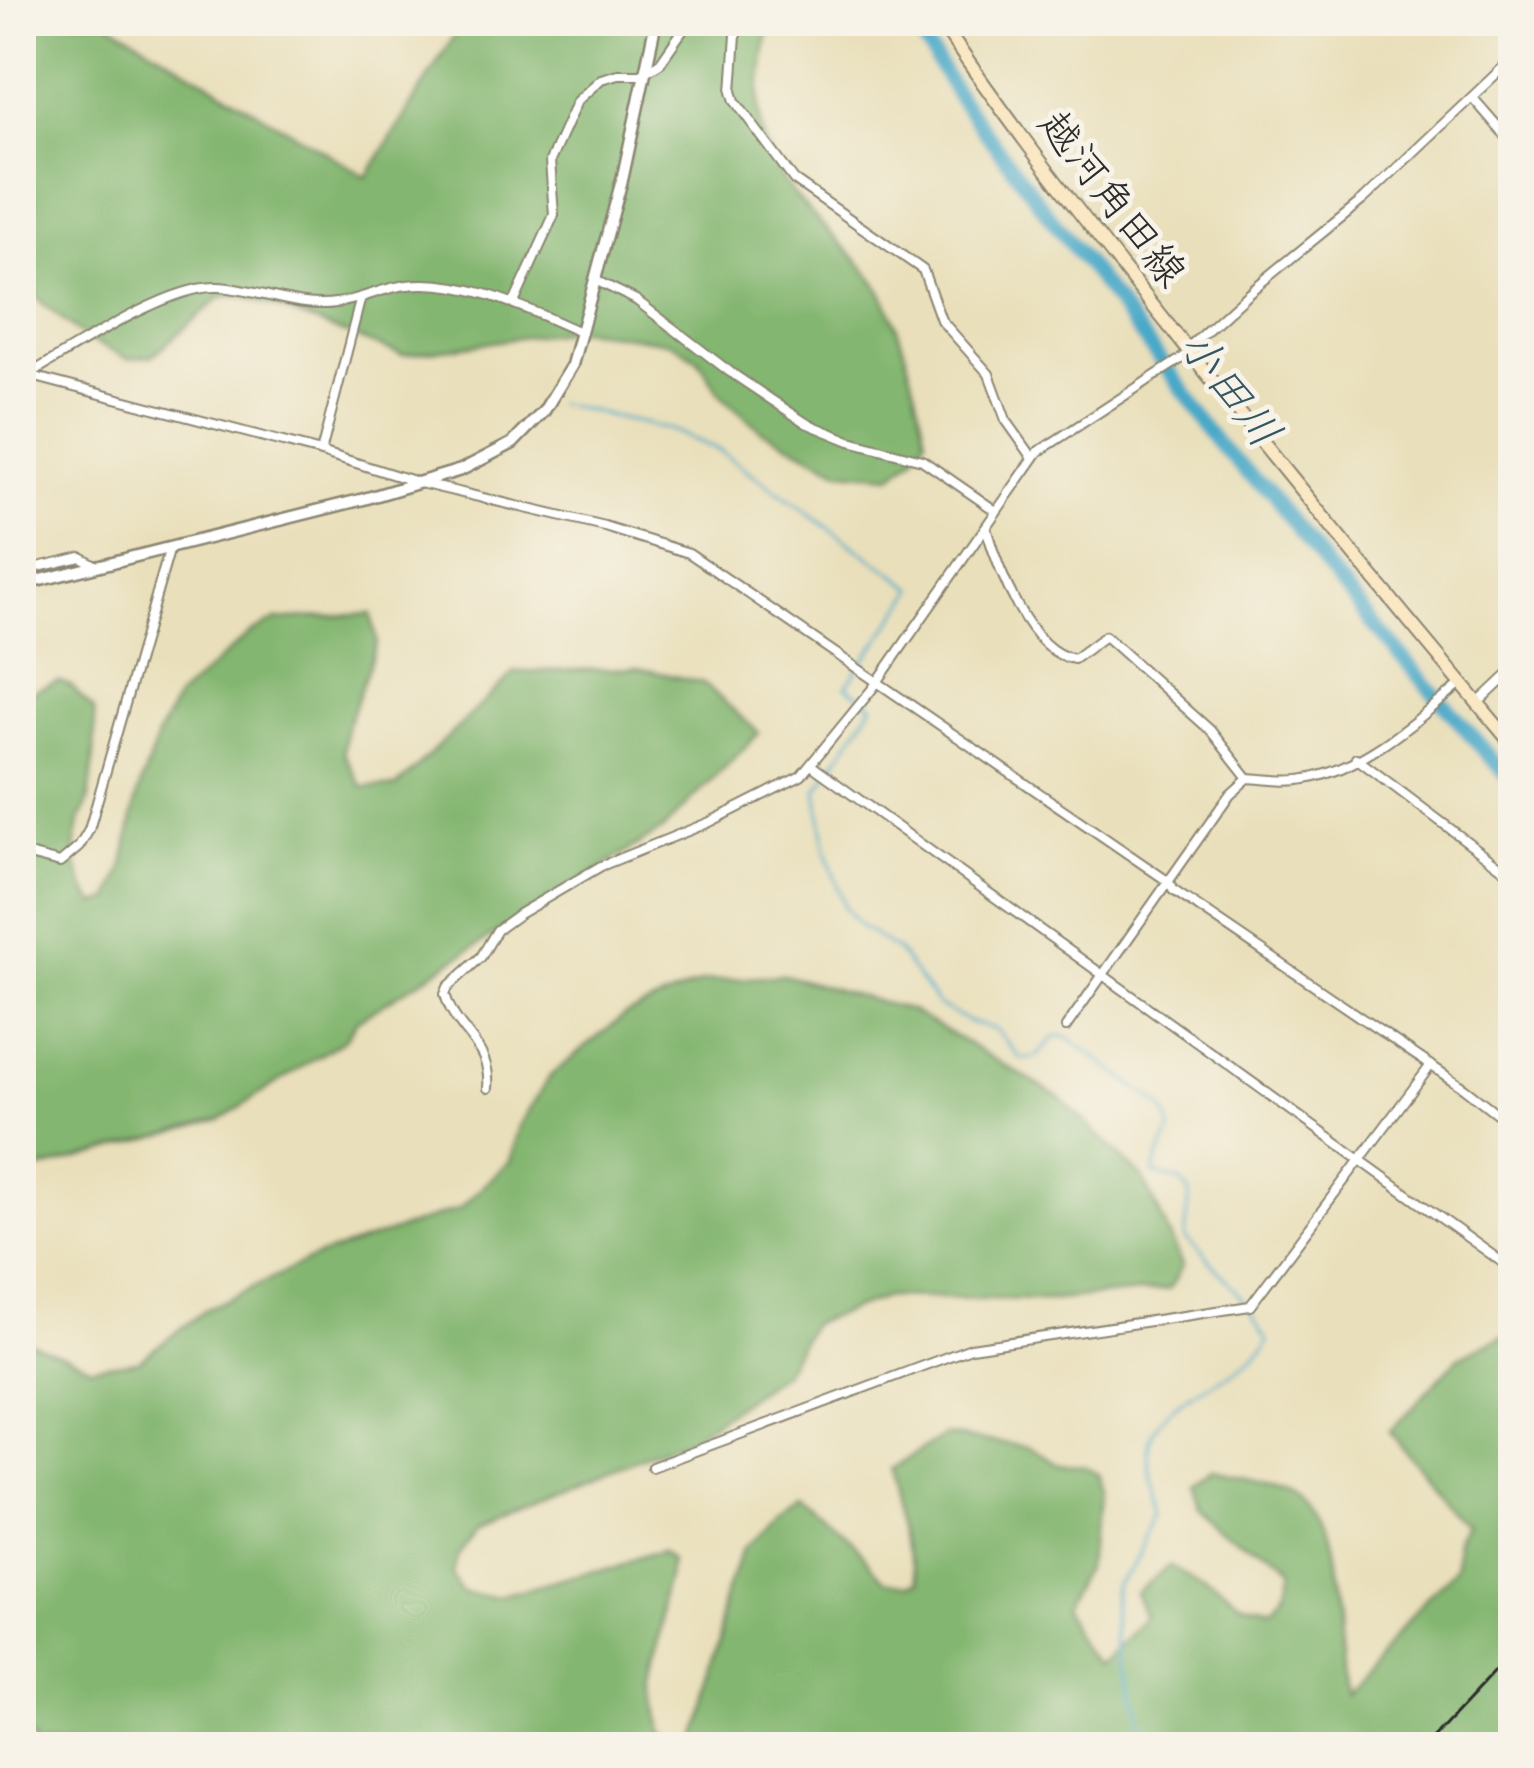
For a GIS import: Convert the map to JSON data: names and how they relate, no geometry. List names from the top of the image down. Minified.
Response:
{"streets":{"main road":["越河角田線"]},"water":["小田川"]}
